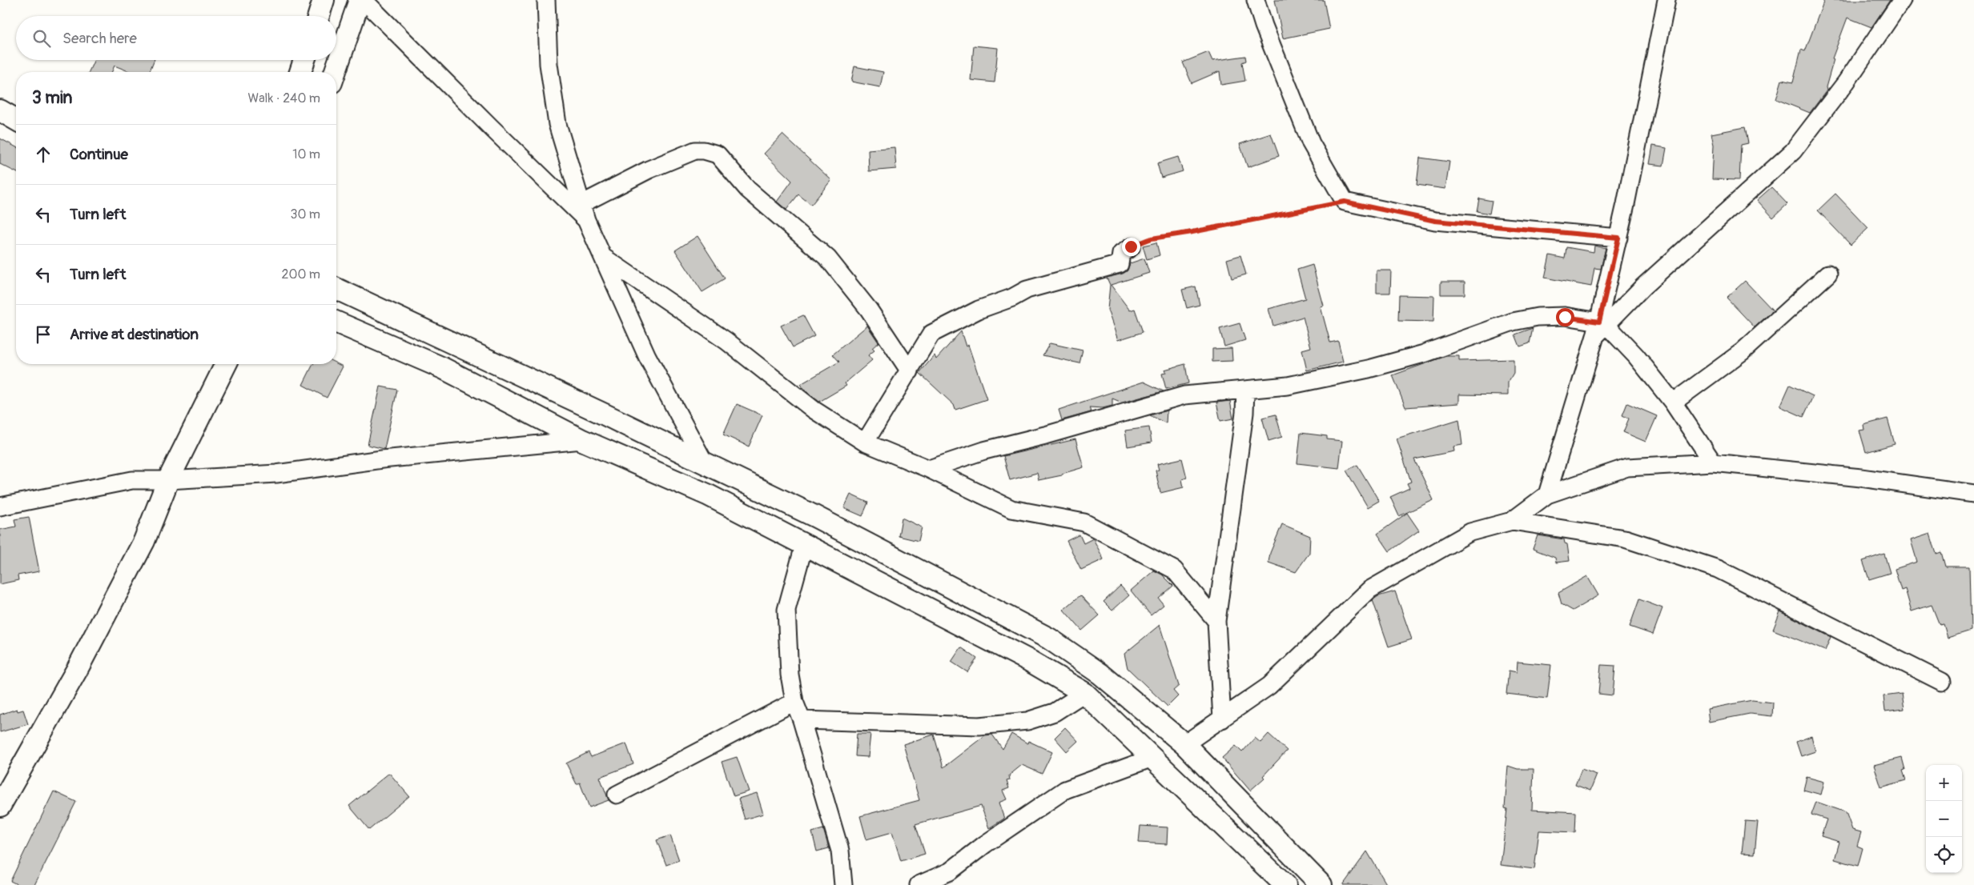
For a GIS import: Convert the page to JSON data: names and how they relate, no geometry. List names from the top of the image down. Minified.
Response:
{"page":{"search":"Search here","heading":["3 min","Walk · 240 m"],"list":[["Continue","10 m"],["Turn left","30 m"],["Turn left","200 m"],"Arrive at destination"],"map_buttons":["+","−"]}}
